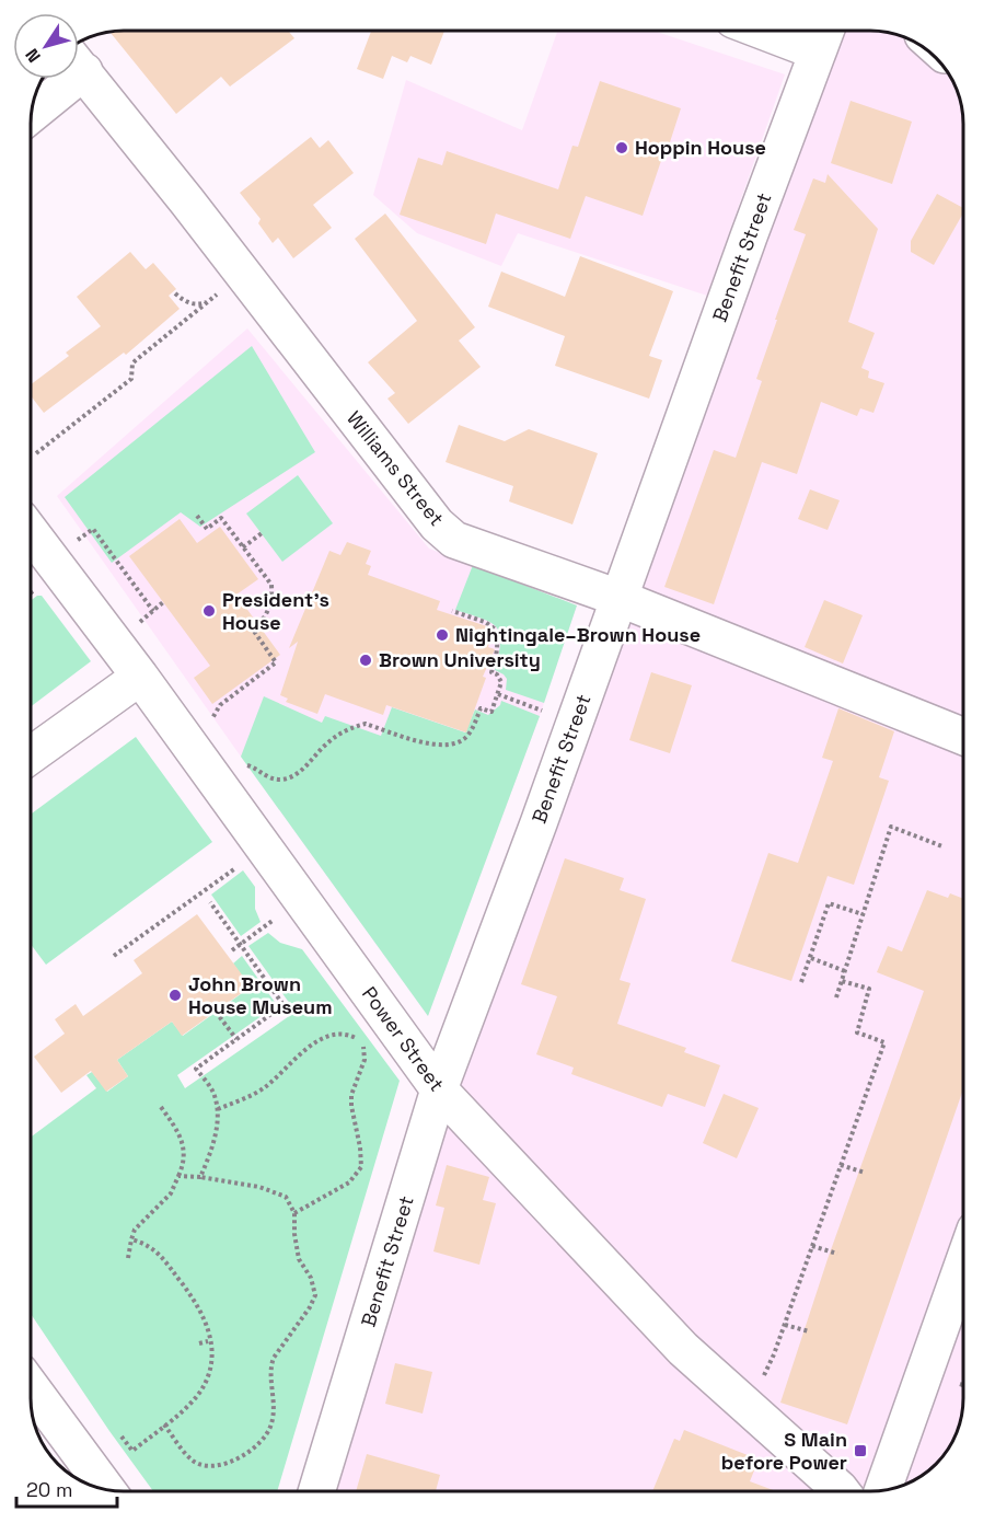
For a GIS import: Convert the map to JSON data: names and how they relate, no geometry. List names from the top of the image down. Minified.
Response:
{"streets":{"street":["Benefit Street","Williams Street","Power Street"]},"crossings":[["Benefit Street","Williams Street"],["Benefit Street","Power Street"]],"places":{"other":["Hoppin House","President's House","Nightingale–Brown House","Brown University","John Brown House Museum"],"transit":["S Main before Power"]},"scale_bar":"20 m","north":"bottom left"}
